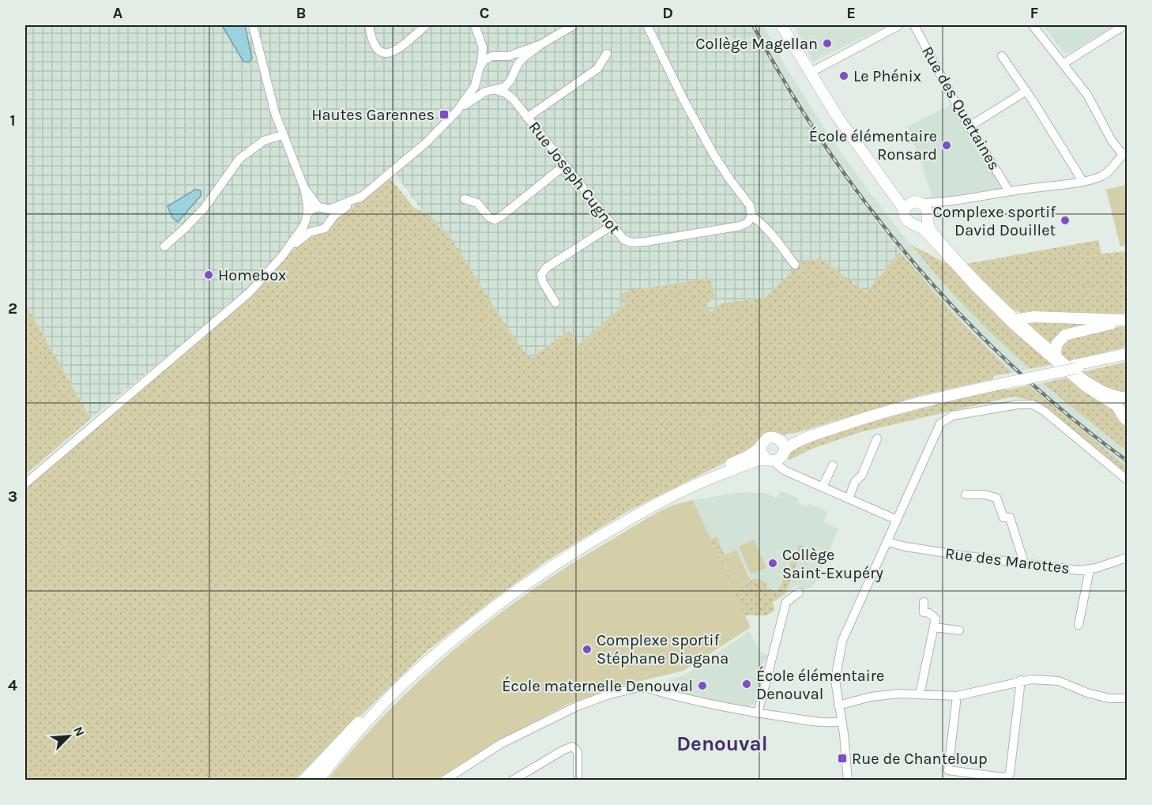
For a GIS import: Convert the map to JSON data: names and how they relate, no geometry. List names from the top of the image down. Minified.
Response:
{"streets":{"street":["Rue des Quertaines","Rue Joseph Cugnot","Rue des Marottes"]},"districts":["Denouval"],"places":{"other":["Collège Magellan","Le Phénix","École élémentaire Ronsard","Complexe sportif David Douillet","Homebox","Collège Saint-Exupéry","Complexe sportif Stéphane Diagana","École élémentaire Denouval","École maternelle Denouval"],"transit":["Hautes Garennes","Rue de Chanteloup"]},"north":"top right","grid":{"columns":["A","B","C","D","E","F"],"rows":["1","2","3","4"]}}
